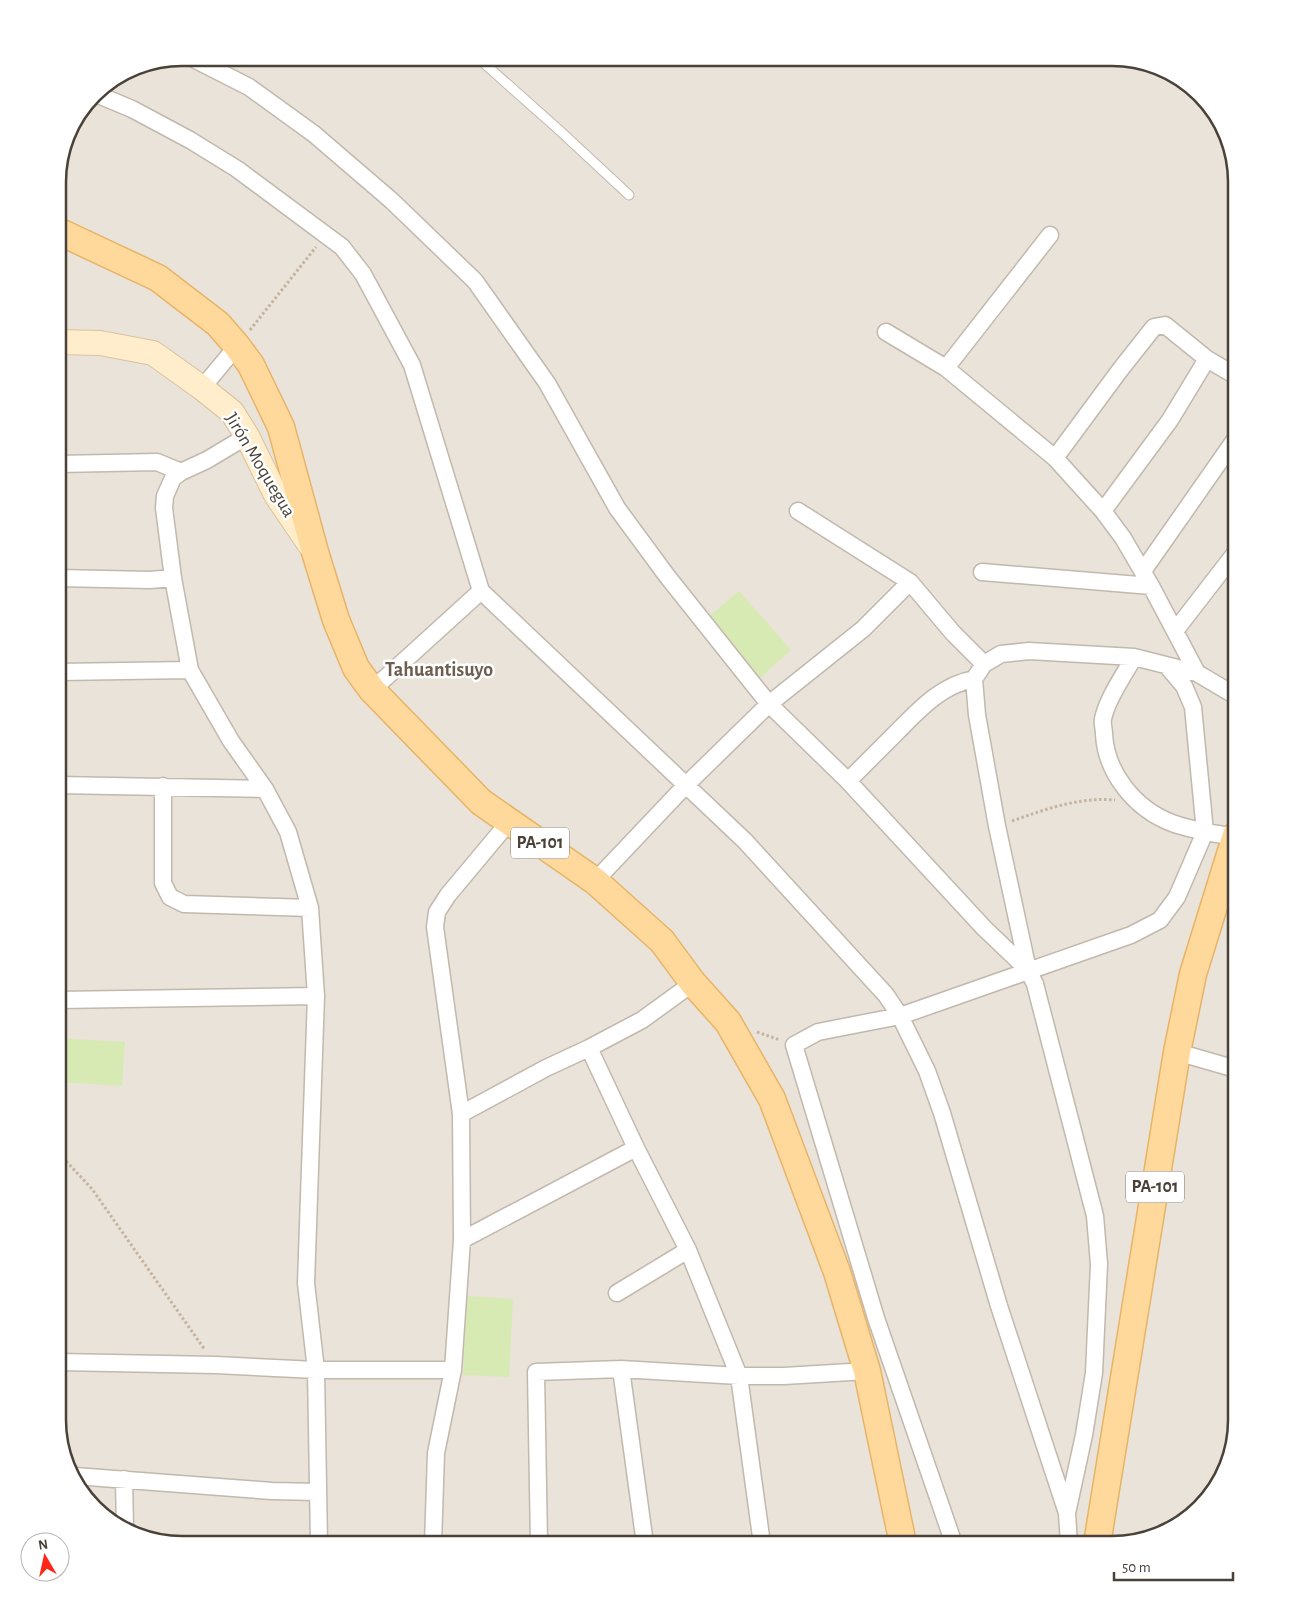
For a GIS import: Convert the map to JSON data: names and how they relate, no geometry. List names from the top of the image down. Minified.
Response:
{"streets":{"main road":["PA-101"],"street":["Jirón Moquegua"]},"crossings":[["Jirón Moquegua","PA-101"]],"districts":["Tahuantisuyo"],"scale_bar":"50 m","north":"top"}
